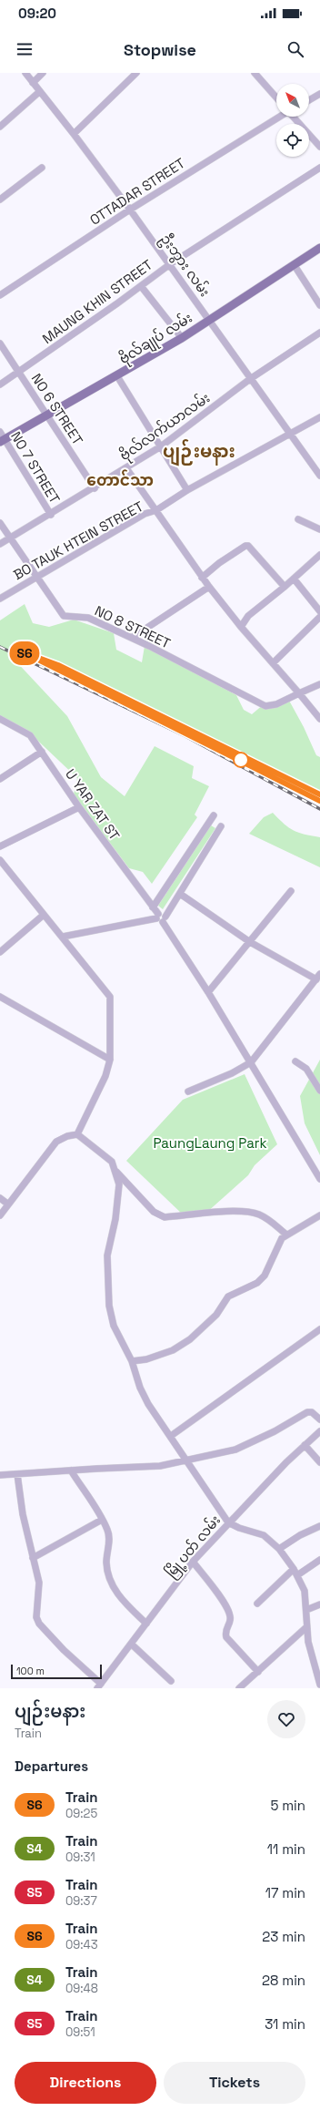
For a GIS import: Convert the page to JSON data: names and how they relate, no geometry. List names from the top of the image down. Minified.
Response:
{"streets":{"main road":["ဗိုလ်ချုပ် လမ်း"],"street":["OTTADAR STREET","ဦးဘွား လမ်း","MAUNG KHIN STREET","NO 6 STREET","ဗိုလ်လက်ယာလမ်း","NO 7 STREET","BO TAUK HTEIN STREET","NO 8 STREET","U YAR ZAT ST","မြို့ပတ် လမ်း"]},"crossings":[["OTTADAR STREET","ဦးဘွား လမ်း"],["ဦးဘွား လမ်း","MAUNG KHIN STREET"],["ဦးဘွား လမ်း","ဗိုလ်ချုပ် လမ်း"],["ဦးဘွား လမ်း","ဗိုလ်လက်ယာလမ်း"],["ဦးဘွား လမ်း","BO TAUK HTEIN STREET"],["MAUNG KHIN STREET","NO 6 STREET"],["ဗိုလ်ချုပ် လမ်း","NO 6 STREET"],["ဗိုလ်ချုပ် လမ်း","NO 7 STREET"],["NO 6 STREET","ဗိုလ်လက်ယာလမ်း"],["ဗိုလ်လက်ယာလမ်း","NO 7 STREET"],["ဗိုလ်လက်ယာလမ်း","NO 8 STREET"],["BO TAUK HTEIN STREET","NO 8 STREET"]],"districts":["ပျဉ်းမနား","တောင်သာ"],"parks":["PaungLaung Park"],"scale_bar":"100 m","north":"top left","page":{"status":"09:20","header":"Stopwise","on_map":"S6","scale":"100 m","heading":[["ပျဉ်းမနား","Train"],"Departures"],"list":[{"mark":"S6","name":"Train","note":"09:25","value":"5 min"},{"mark":"S4","name":"Train","note":"09:31","value":"11 min"},{"mark":"S5","name":"Train","note":"09:37","value":"17 min"},{"mark":"S6","name":"Train","note":"09:43","value":"23 min"},{"mark":"S4","name":"Train","note":"09:48","value":"28 min"},{"mark":"S5","name":"Train","note":"09:51","value":"31 min"}],"buttons":["Directions","Tickets"]}}
